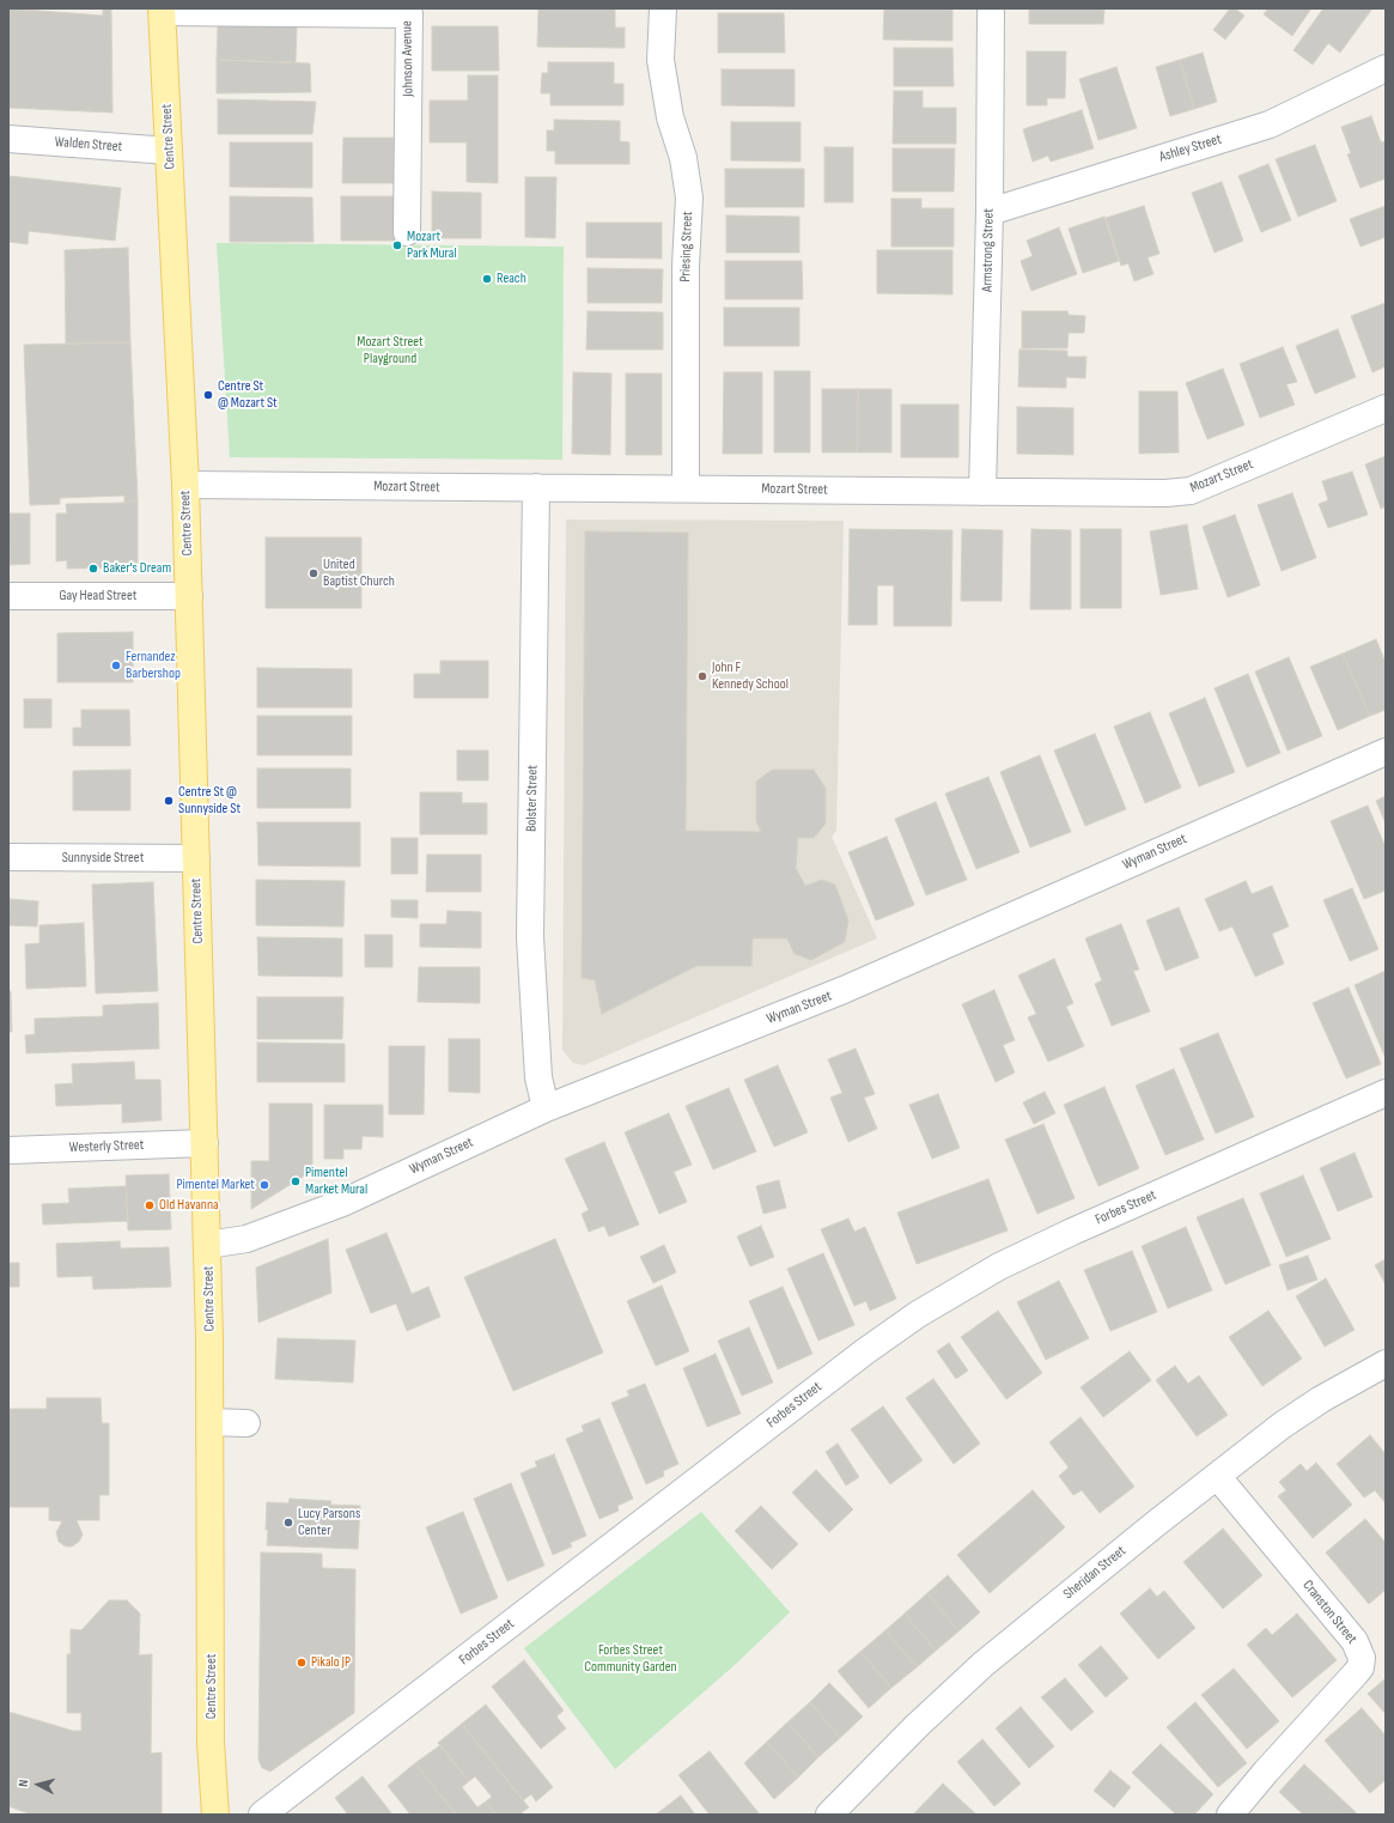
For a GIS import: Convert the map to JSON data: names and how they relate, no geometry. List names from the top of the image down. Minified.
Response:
{"streets":{"main road":["Centre Street"],"street":["Johnson Avenue","Walden Street","Ashley Street","Priesing Street","Armstrong Street","Mozart Street","Gay Head Street","Bolster Street","Wyman Street","Sunnyside Street","Westerly Street","Forbes Street","Sheridan Street","Cranston Street"]},"crossings":[["Johnson Avenue","Centre Street"],["Centre Street","Walden Street"],["Centre Street","Mozart Street"],["Centre Street","Gay Head Street"],["Centre Street","Wyman Street"],["Centre Street","Sunnyside Street"],["Centre Street","Westerly Street"],["Ashley Street","Armstrong Street"],["Priesing Street","Mozart Street"],["Armstrong Street","Mozart Street"],["Mozart Street","Bolster Street"],["Bolster Street","Wyman Street"],["Sheridan Street","Cranston Street"]],"parks":["Mozart Street Playground","Forbes Street Community Garden"],"places":["Mozart Park Mural","Reach","Centre St @ Mozart St","Baker's Dream","United Baptist Church","Fernandez Barbershop","John F Kennedy School","Centre St @ Sunnyside St","Pimentel Market Mural","Pimentel Market","Old Havanna","Lucy Parsons Center","Pikalo JP"],"north":"left"}
